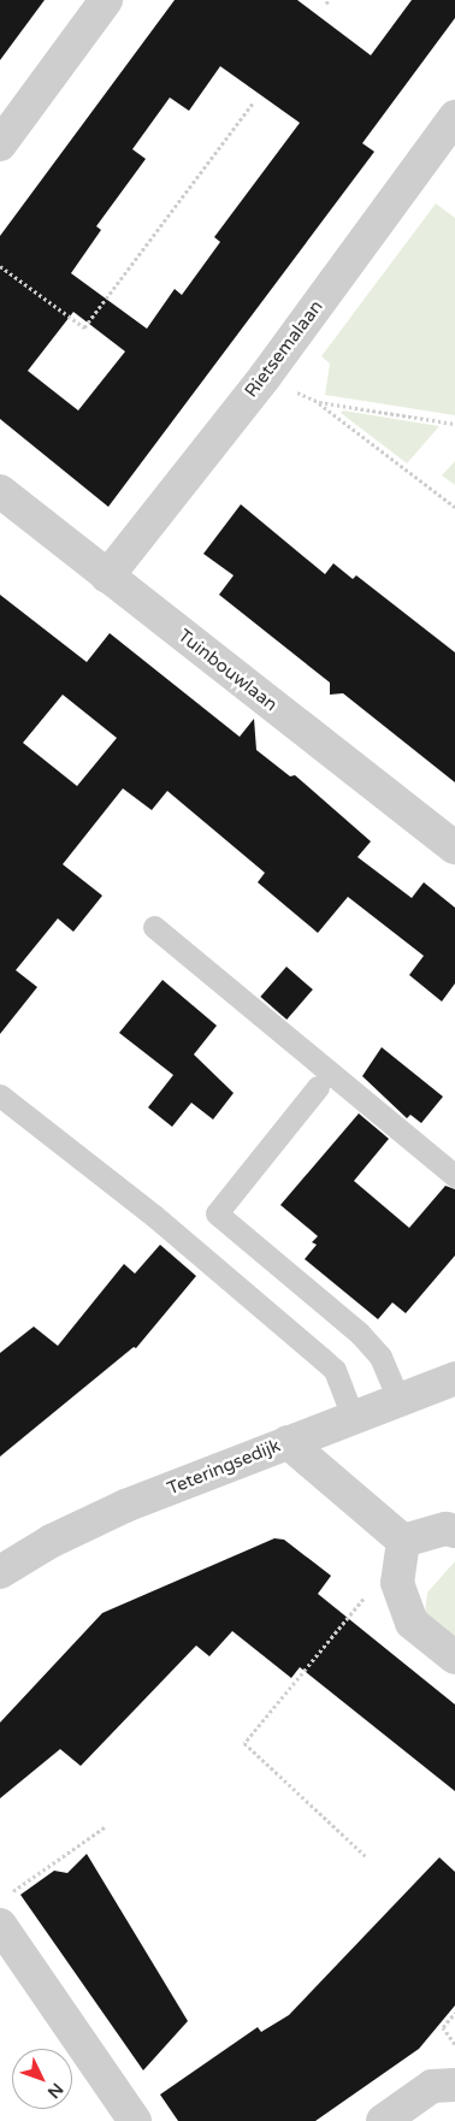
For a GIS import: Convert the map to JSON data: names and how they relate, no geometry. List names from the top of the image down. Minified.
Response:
{"streets":{"street":["Rietsemalaan","Tuinbouwlaan","Teteringsedijk"]},"crossings":[["Rietsemalaan","Tuinbouwlaan"]],"north":"bottom right"}
